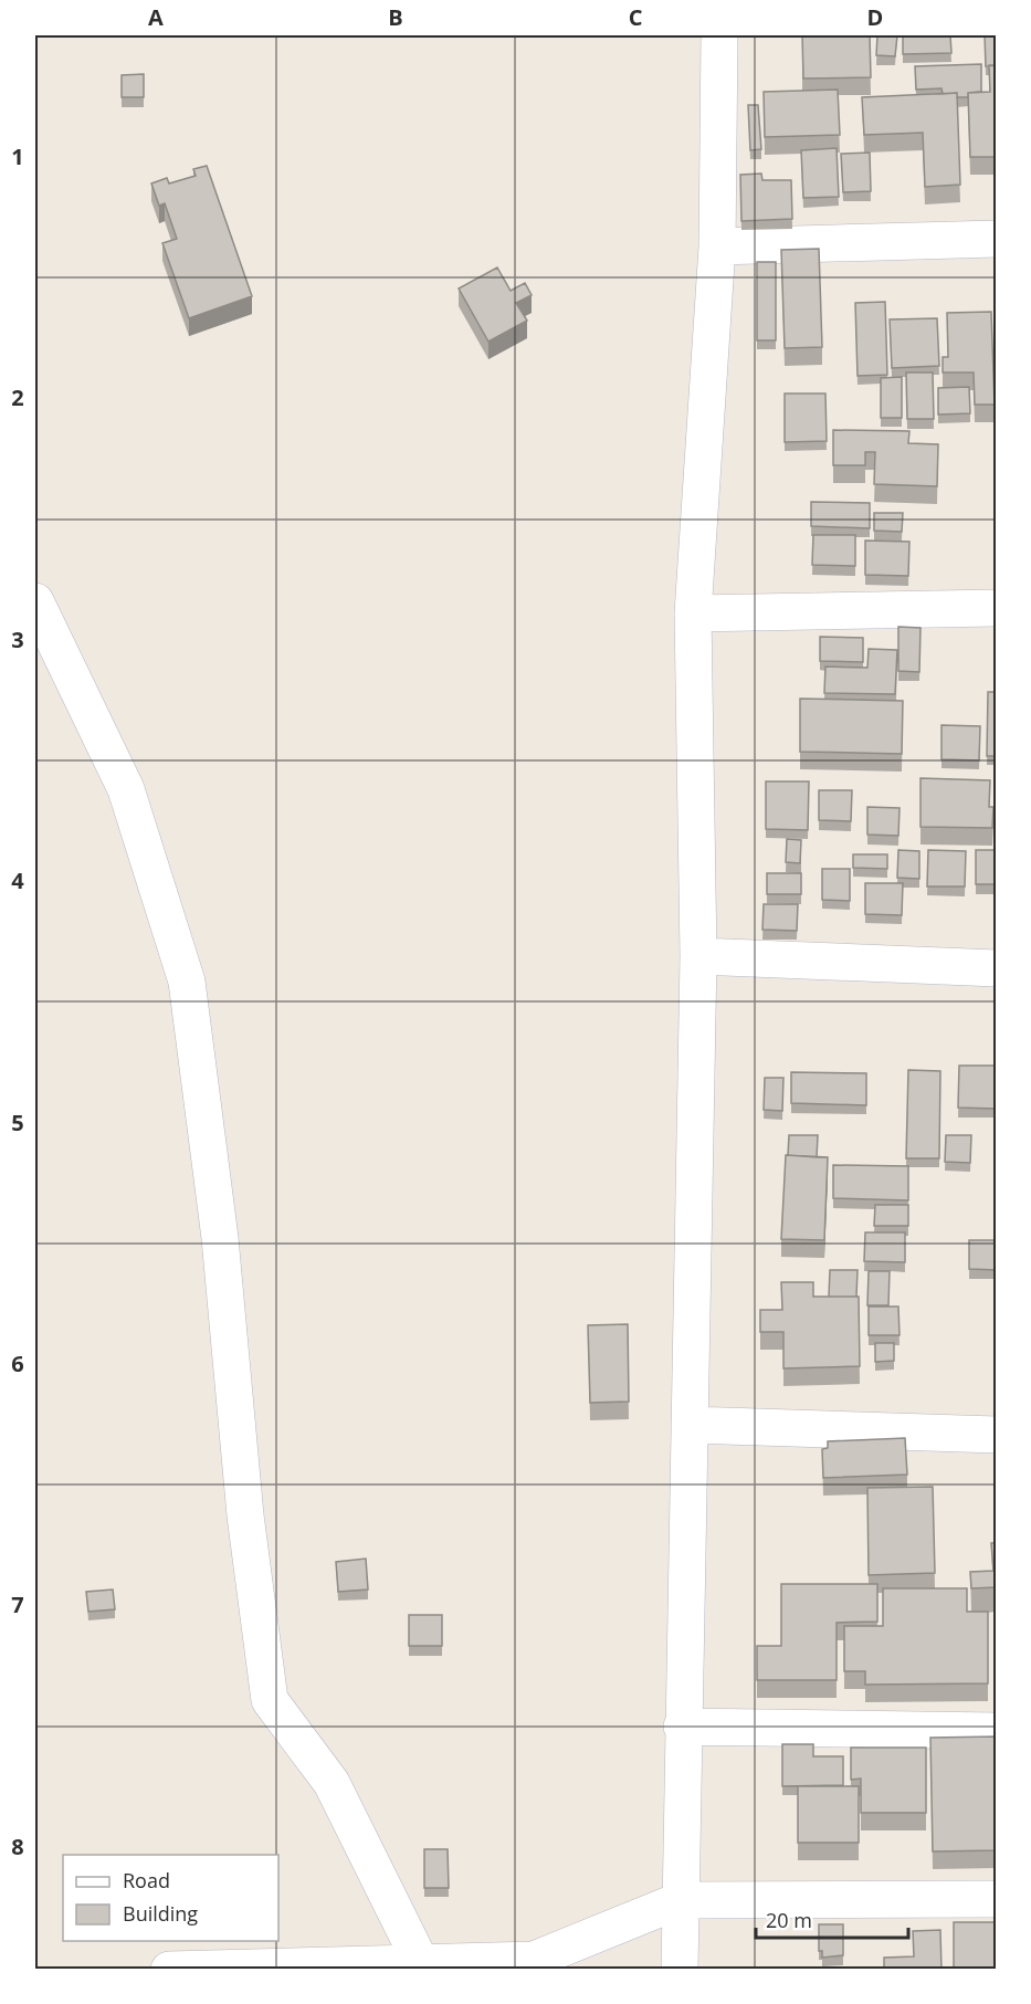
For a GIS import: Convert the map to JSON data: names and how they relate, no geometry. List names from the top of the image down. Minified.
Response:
{"legend":["Road","Building"],"scale_bar":"20 m","grid":{"columns":["A","B","C","D"],"rows":["1","2","3","4","5","6","7","8"]}}
